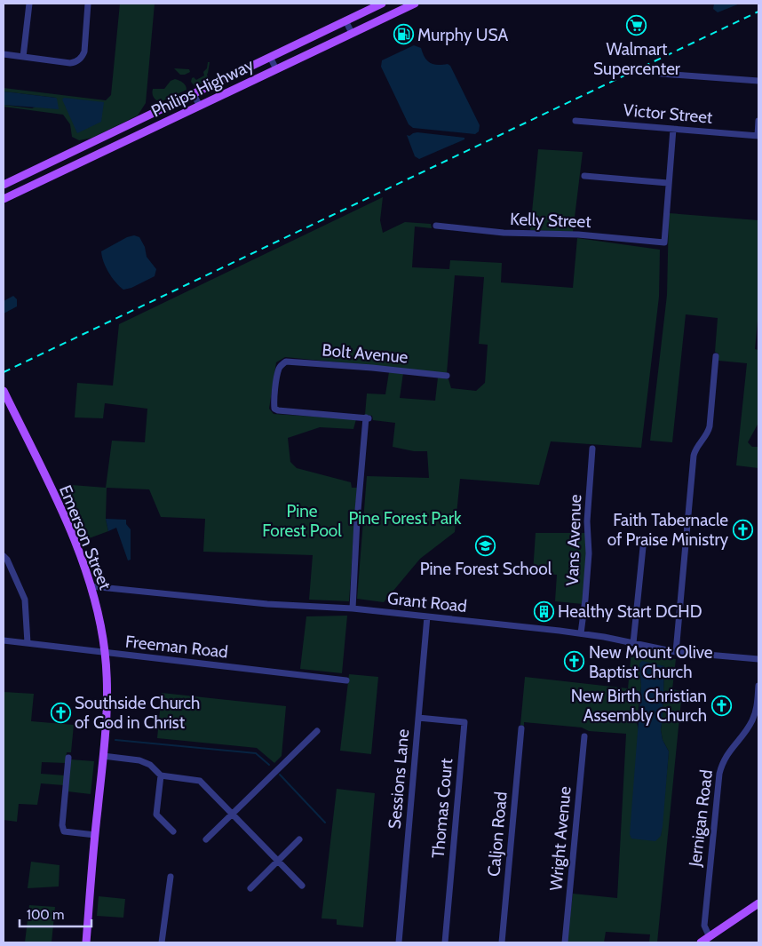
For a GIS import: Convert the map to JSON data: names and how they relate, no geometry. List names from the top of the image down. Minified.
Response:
{"streets":{"main road":["Philips Highway","Emerson Street"],"street":["Victor Street","Kelly Street","Bolt Avenue","Vans Avenue","Grant Road","Freeman Road","Sessions Lane","Thomas Court","Jernigan Road","Caljon Road","Wright Avenue"]},"crossings":[["Bolt Avenue","Grant Road"],["Emerson Street","Grant Road"],["Emerson Street","Freeman Road"],["Vans Avenue","Grant Road"],["Grant Road","Sessions Lane"],["Sessions Lane","Thomas Court"]],"parks":["Pine Forest Pool","Pine Forest Park"],"places":{"supermarket":["Walmart Supercenter"],"fuel station":["Murphy USA"],"church":["Faith Tabernacle of Praise Ministry","New Mount Olive Baptist Church","New Birth Christian Assembly Church","Southside Church of God in Christ"],"school or university":["Pine Forest School"],"building":["Healthy Start DCHD"]},"scale_bar":"100 m"}
